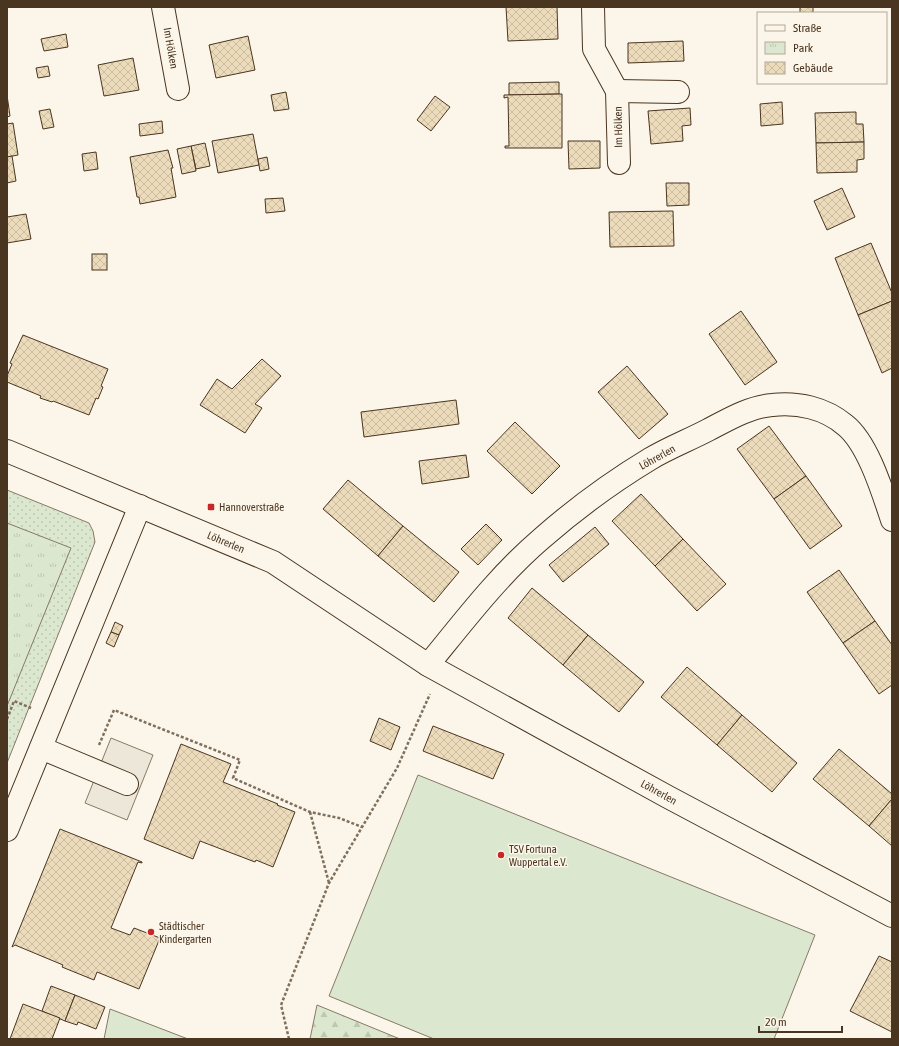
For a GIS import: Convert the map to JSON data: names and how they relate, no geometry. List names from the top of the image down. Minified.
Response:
{"streets":{"street":["Im Hölken","Löhrerlen"]},"places":{"transit":["Hannoverstraße"],"other":["TSV Fortuna Wuppertal e.V.","Städtischer Kindergarten"]},"legend":["Straße","Park","Gebäude"],"scale_bar":"20 m"}
